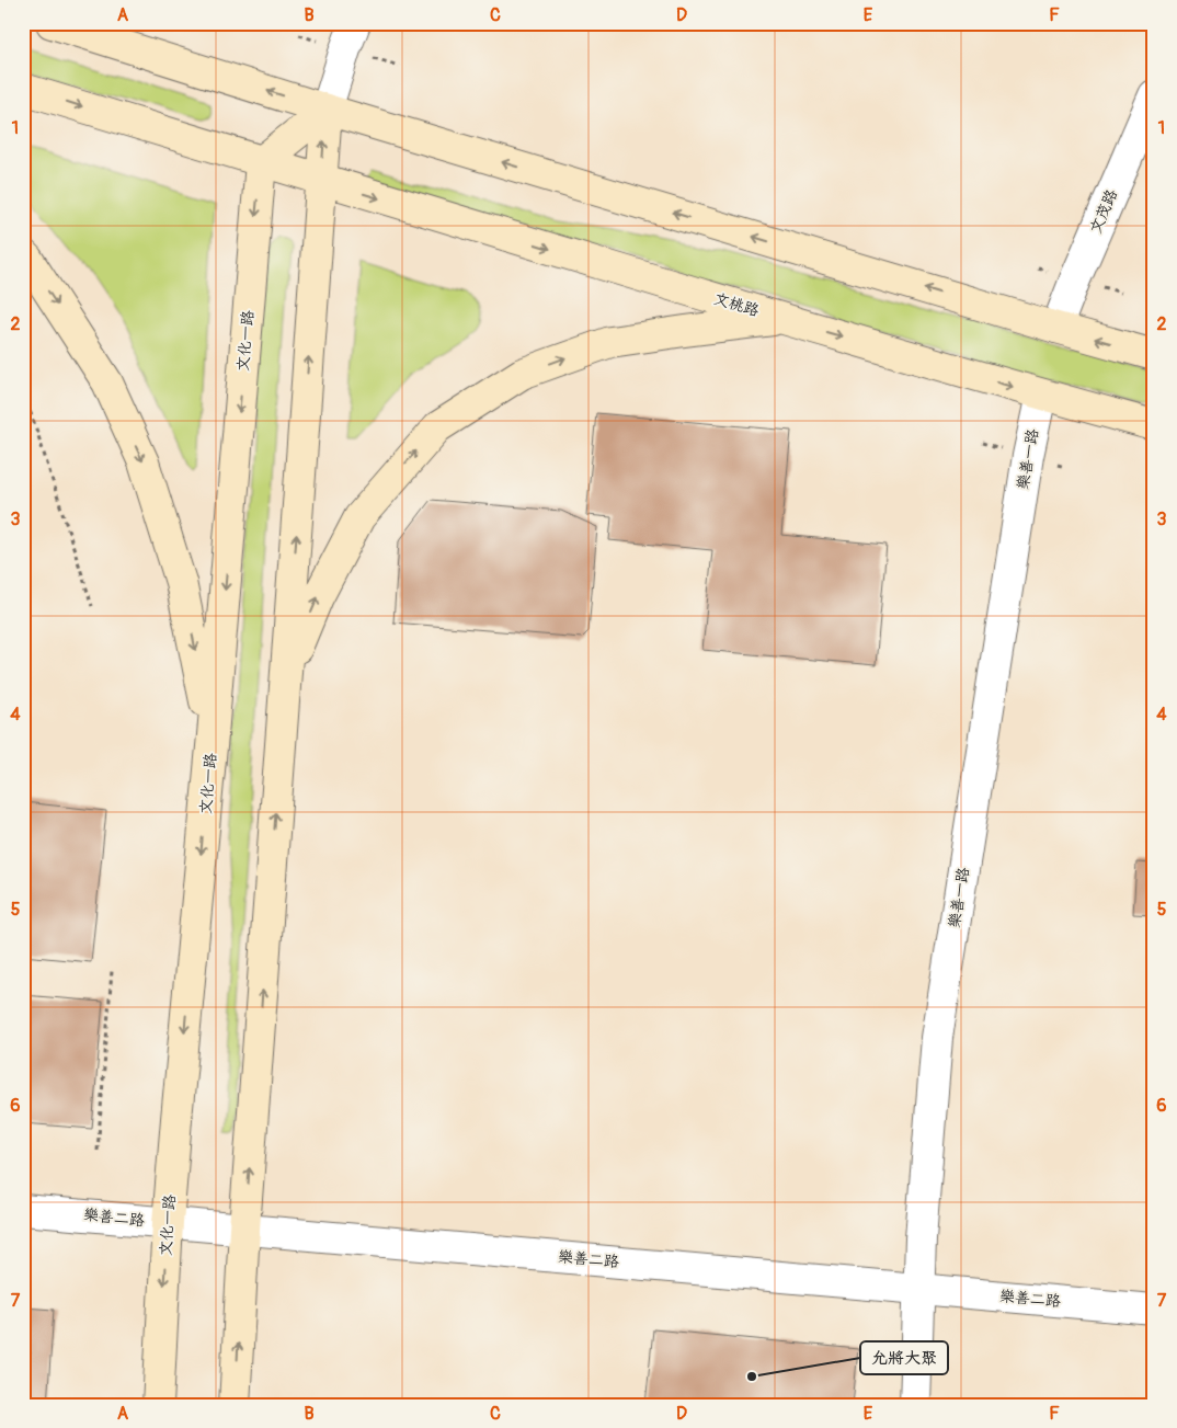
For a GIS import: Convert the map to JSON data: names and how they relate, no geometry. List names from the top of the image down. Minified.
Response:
{"streets":{"street":["文茂路","文桃路","文化一路","樂善一路","樂善二路"]},"crossings":[["文桃路","樂善一路"],["文化一路","樂善二路"],["樂善一路","樂善二路"]],"places":["允將大聚"],"grid":{"columns":["A","B","C","D","E","F"],"rows":["1","2","3","4","5","6","7"]}}
